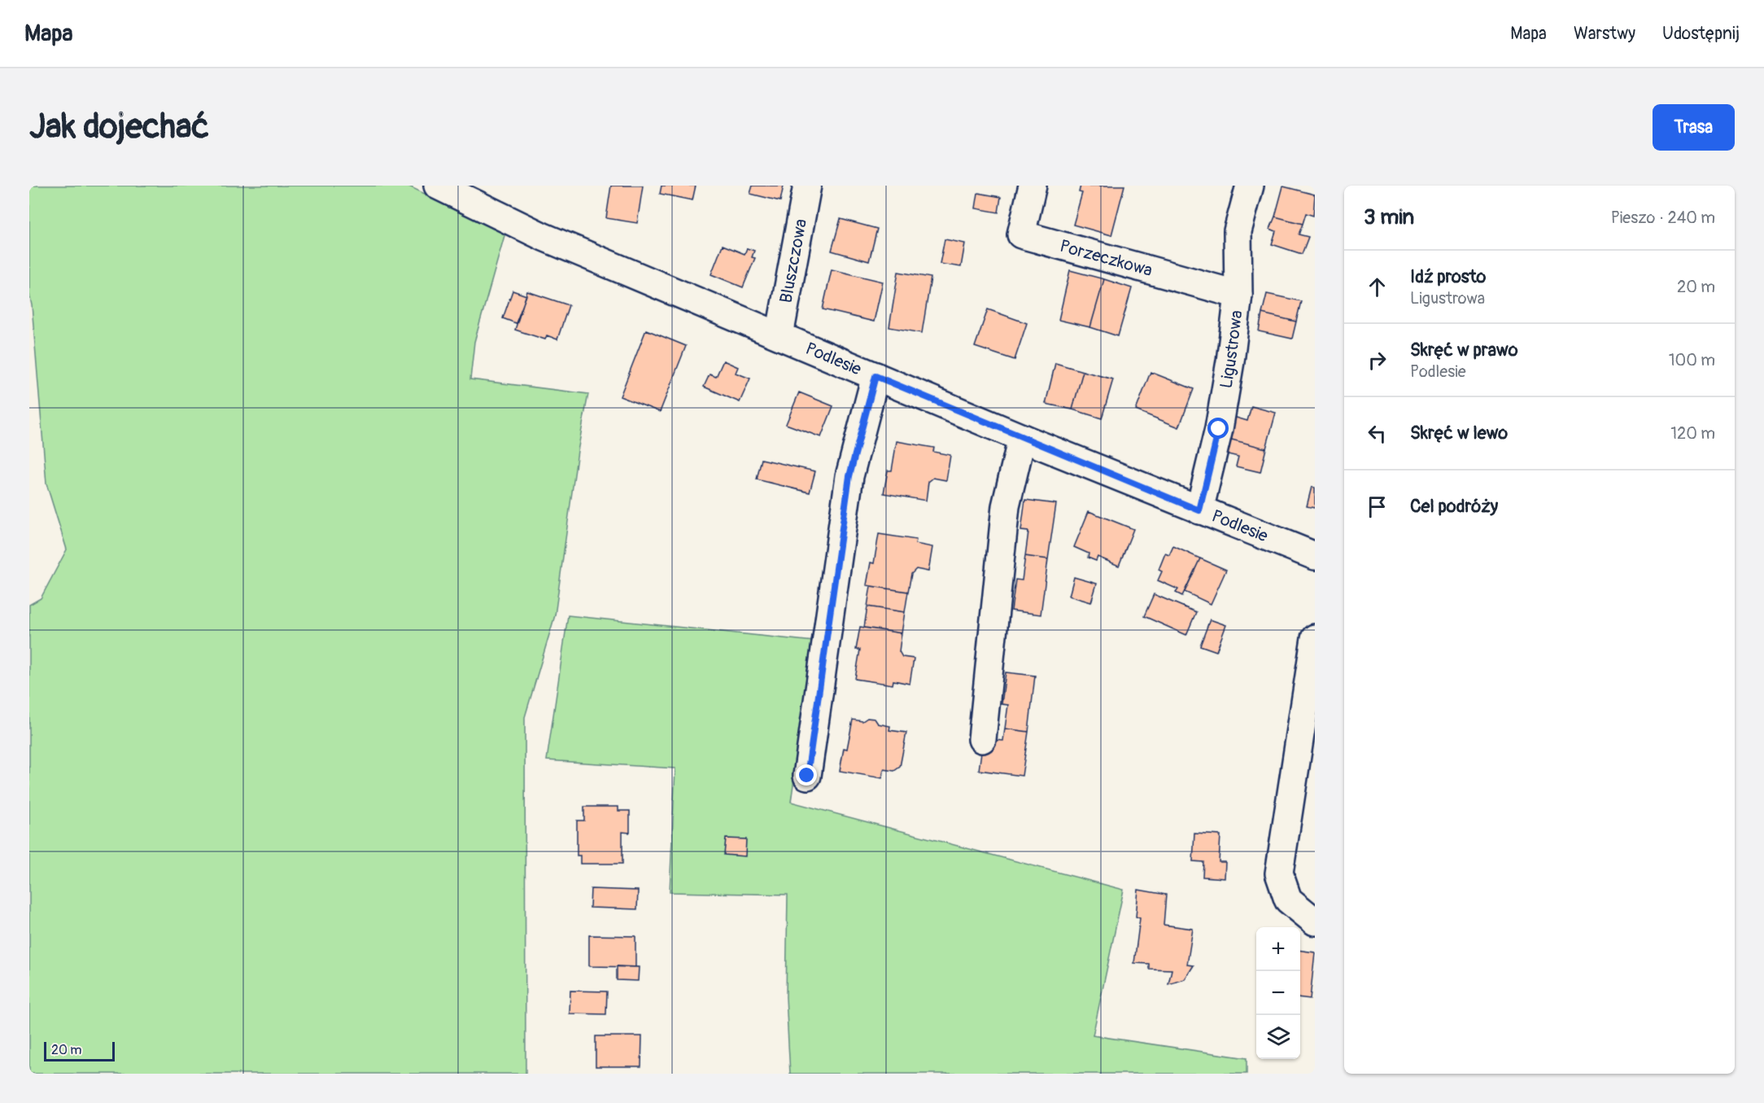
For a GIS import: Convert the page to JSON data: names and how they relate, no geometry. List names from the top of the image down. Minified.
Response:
{"streets":{"street":["Porzeczkowa","Bluszczowa","Ligustrowa","Podlesie"]},"crossings":[["Porzeczkowa","Ligustrowa"],["Bluszczowa","Podlesie"],["Ligustrowa","Podlesie"]],"scale_bar":"20 m","page":{"header":"Mapa","nav":["Mapa","Warstwy","Udostępnij"],"buttons":"Trasa","title":"Jak dojechać","heading":["3 min","Pieszo · 240 m"],"list":[["Idź prosto","Ligustrowa","20 m"],["Skręć w prawo","Podlesie","100 m"],["Skręć w lewo","120 m"],"Cel podróży"],"map_buttons":["+","−"],"scale":"20 m"}}
